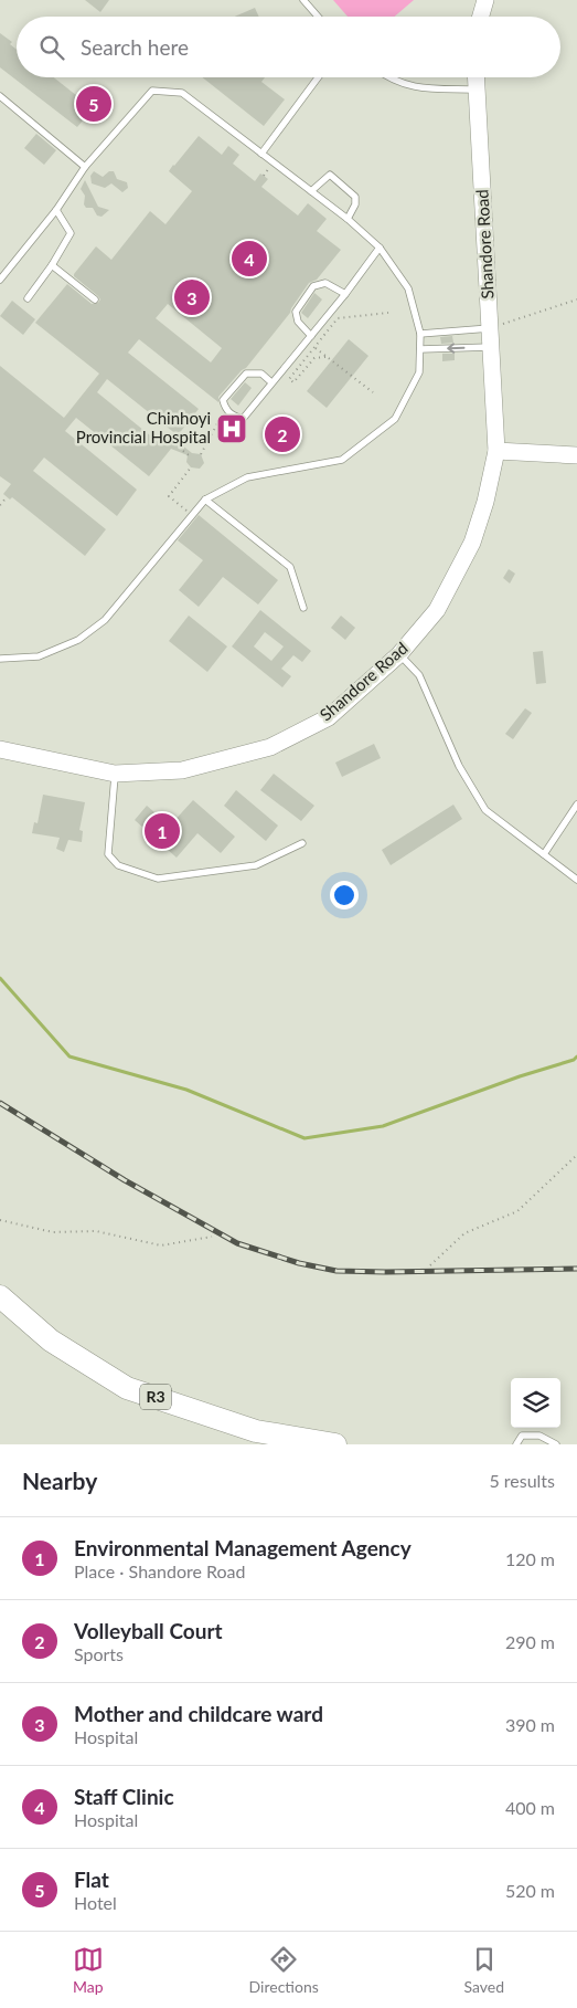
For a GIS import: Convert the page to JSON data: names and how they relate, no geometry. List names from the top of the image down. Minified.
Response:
{"streets":{"highway":["R3"],"street":["Shandore Road"]},"places":{"hospital":["Chinhoyi Provincial Hospital"]},"page":{"search":"Search here","pins":["5","4","3","2","1"],"heading":["Nearby","5 results"],"list":[{"mark":"1","name":"Environmental Management Agency","note":"Place · Shandore Road","value":"120 m"},{"mark":"2","name":"Volleyball Court","note":"Sports","value":"290 m"},{"mark":"3","name":"Mother and childcare ward","note":"Hospital","value":"390 m"},{"mark":"4","name":"Staff Clinic","note":"Hospital","value":"400 m"},{"mark":"5","name":"Flat","note":"Hotel","value":"520 m"}],"nav":["Map","Directions","Saved"]}}
